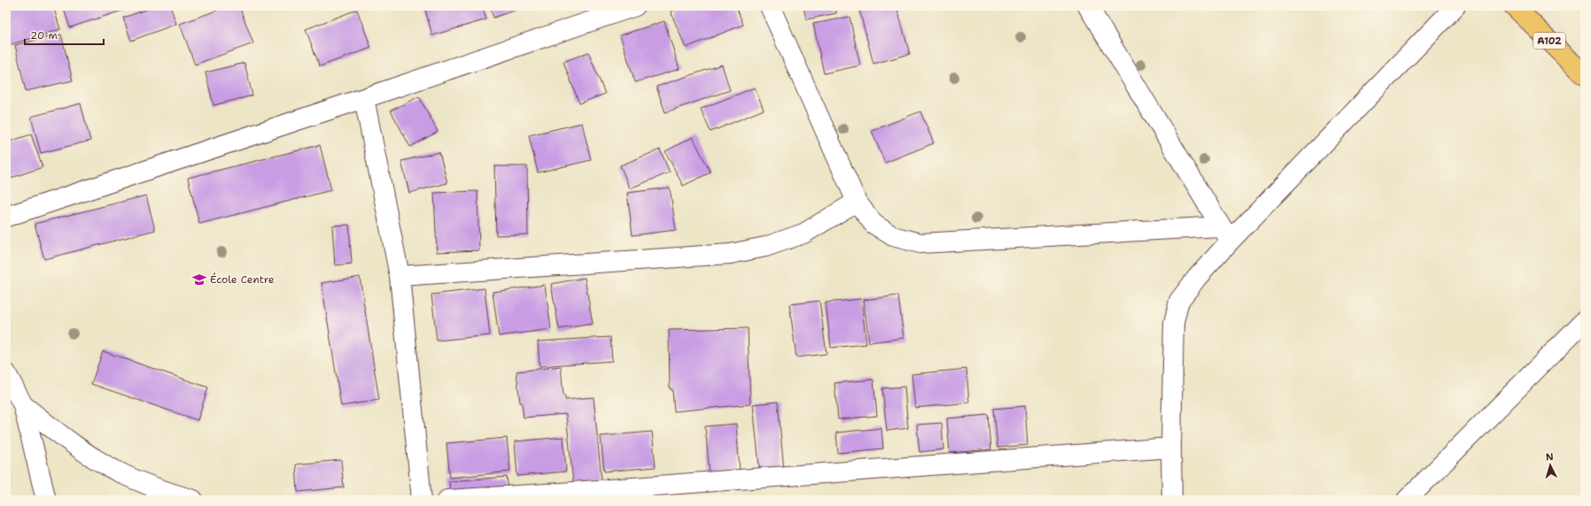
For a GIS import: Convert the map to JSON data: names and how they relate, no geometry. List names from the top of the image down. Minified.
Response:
{"streets":{"main road":["A102"]},"places":{"school or university":["École Centre"]},"scale_bar":"20 m","north":"top"}
